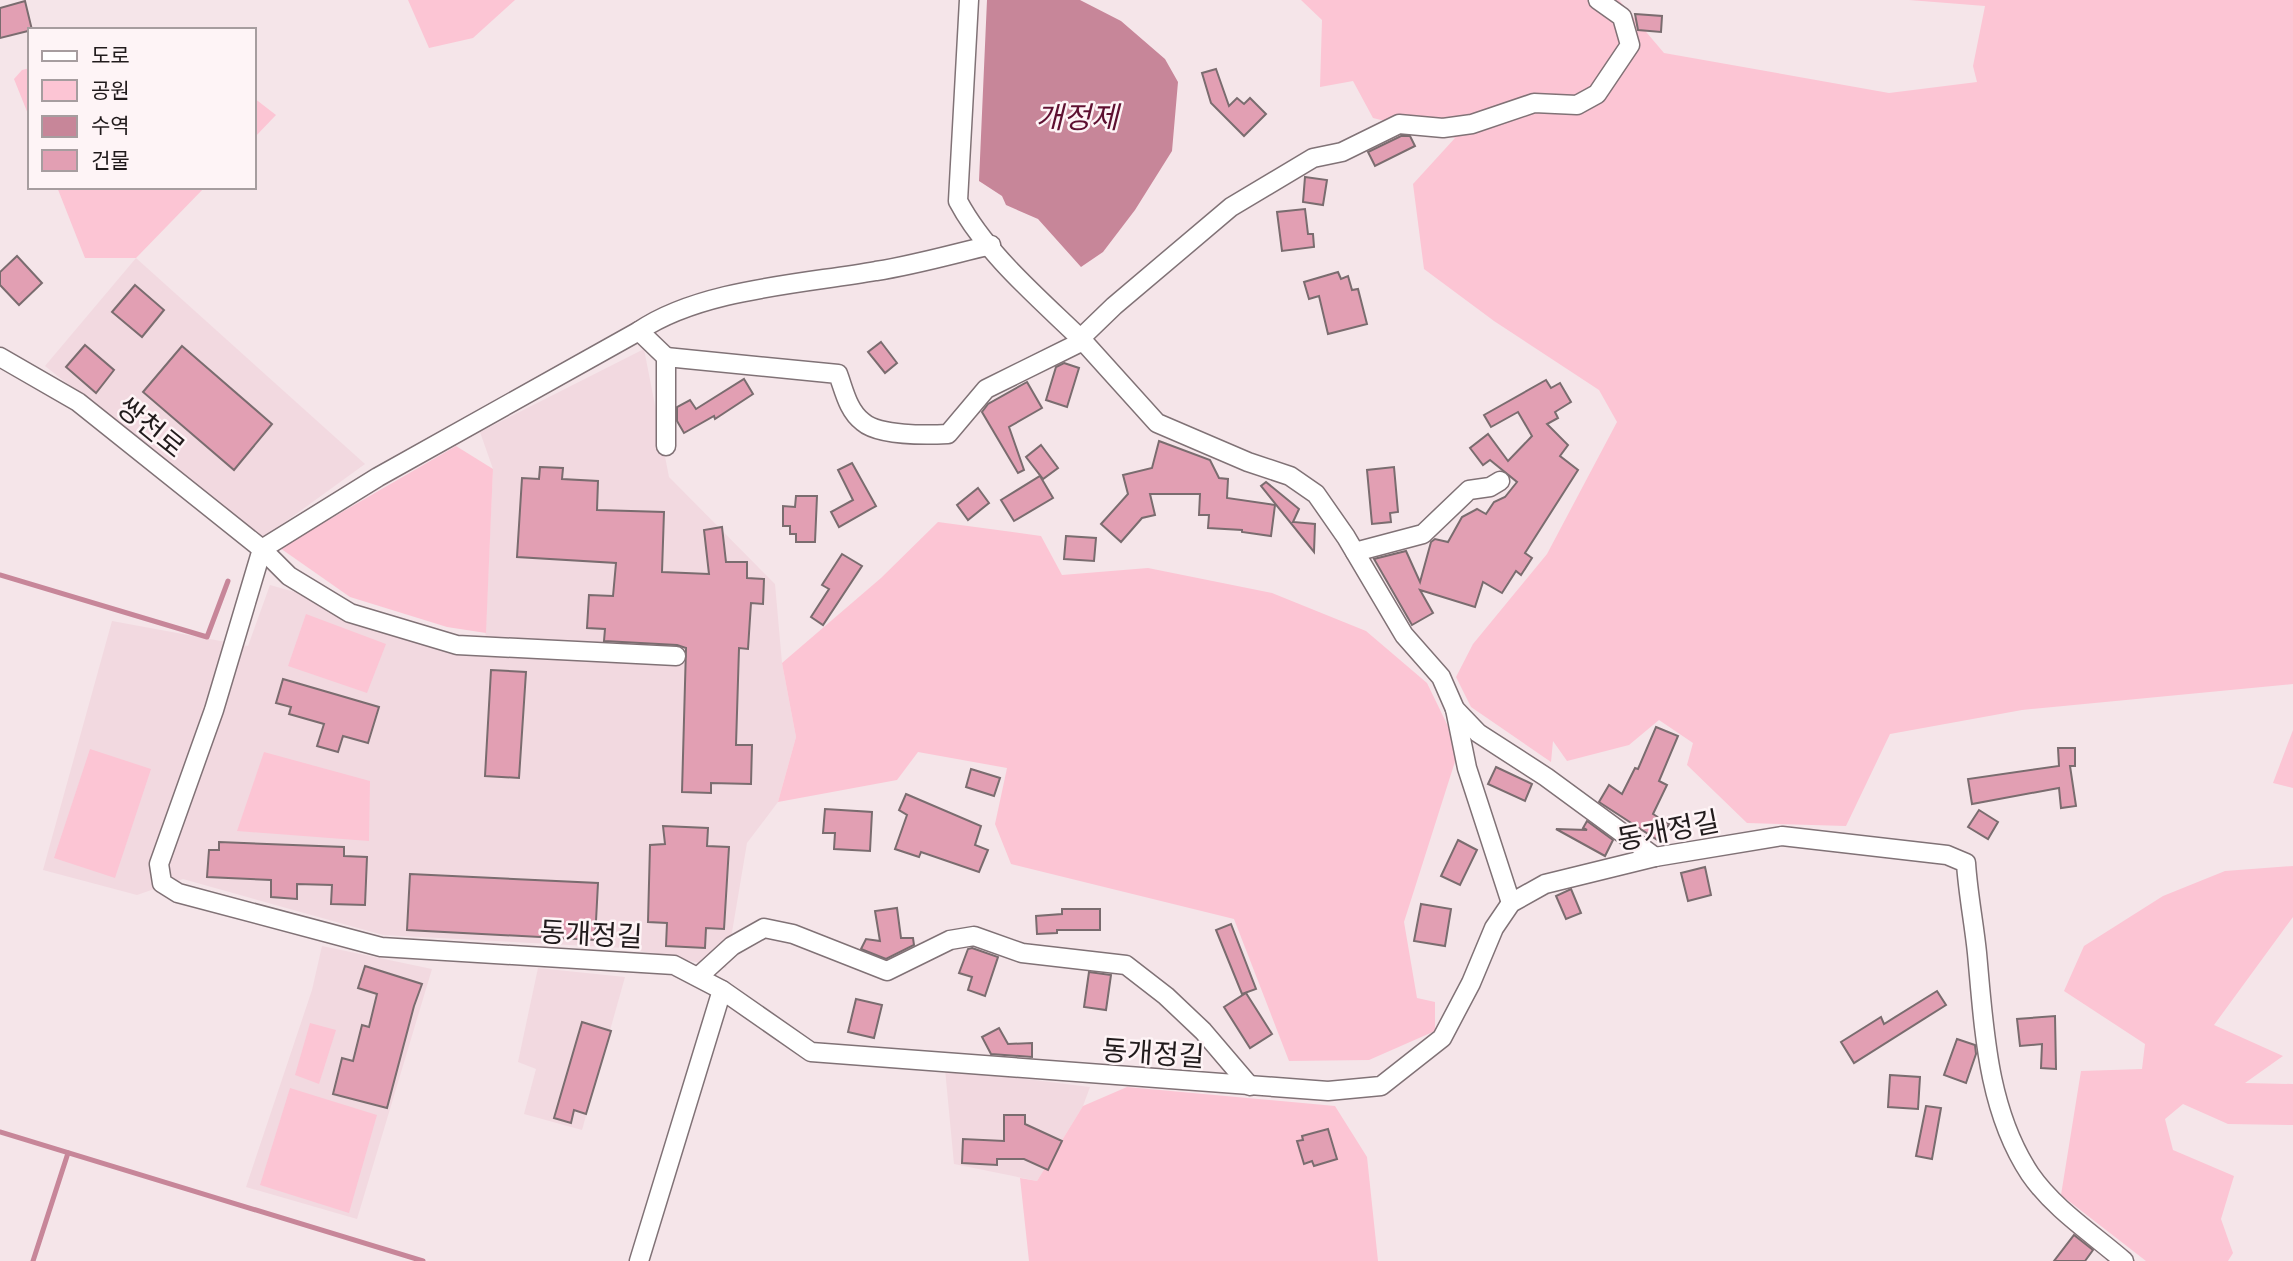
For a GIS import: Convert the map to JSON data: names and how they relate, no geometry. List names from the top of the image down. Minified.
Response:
{"streets":{"street":["쌍천로","동개정길"]},"crossings":[["쌍천로","동개정길"]],"water":["개정제"],"legend":["도로","공원","수역","건물"]}
